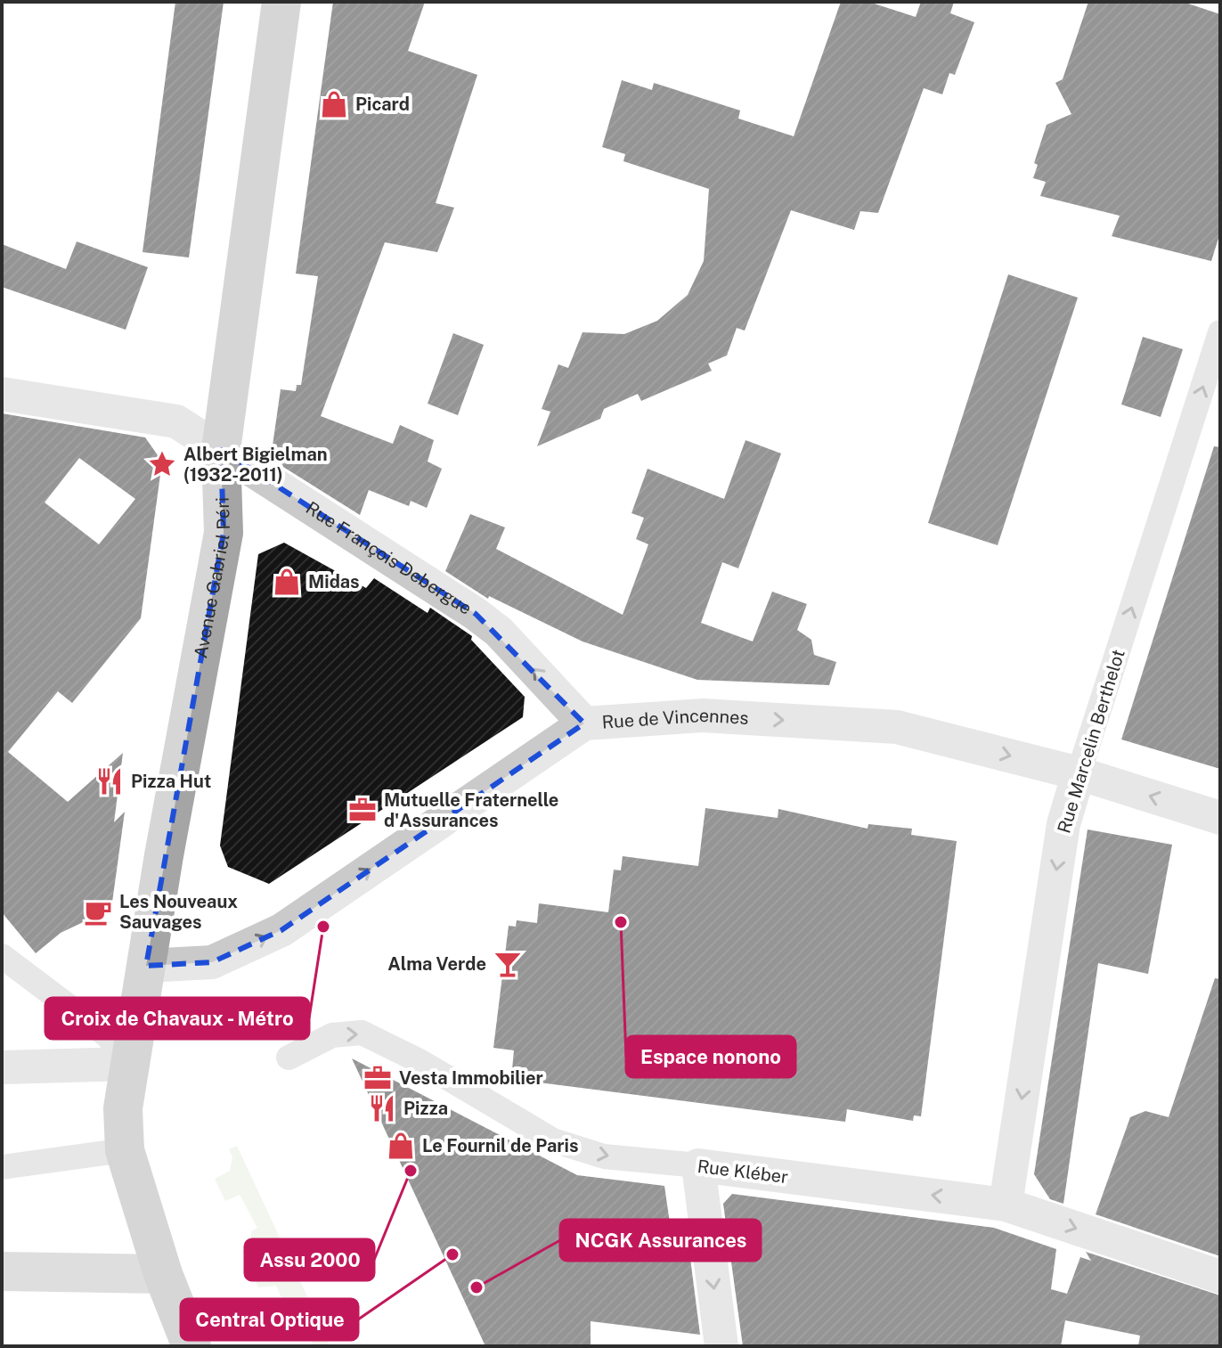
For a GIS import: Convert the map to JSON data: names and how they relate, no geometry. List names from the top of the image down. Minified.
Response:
{"streets":{"main road":["Avenue Gabriel Péri"],"street":["Rue François Debergue","Rue de Vincennes","Rue Marcelin Berthelot","Rue Kléber"]},"crossings":[["Rue François Debergue","Avenue Gabriel Péri"],["Rue François Debergue","Rue de Vincennes"],["Avenue Gabriel Péri","Rue de Vincennes"],["Rue de Vincennes","Rue Marcelin Berthelot"],["Rue Marcelin Berthelot","Rue Kléber"]],"one_way":["Rue François Debergue"],"places":{"shop":["Picard","Midas","Le Fournil de Paris"],"place":["Albert Bigielman (1932-2011)"],"restaurant":["Pizza Hut","Pizza"],"office":["Mutuelle Fraternelle d'Assurances","Vesta Immobilier"],"cafe":["Les Nouveaux Sauvages"],"other":["Espace nonono","Croix de Chavaux - Métro","Assu 2000","Central Optique","NCGK Assurances"],"bar":["Alma Verde"]}}
